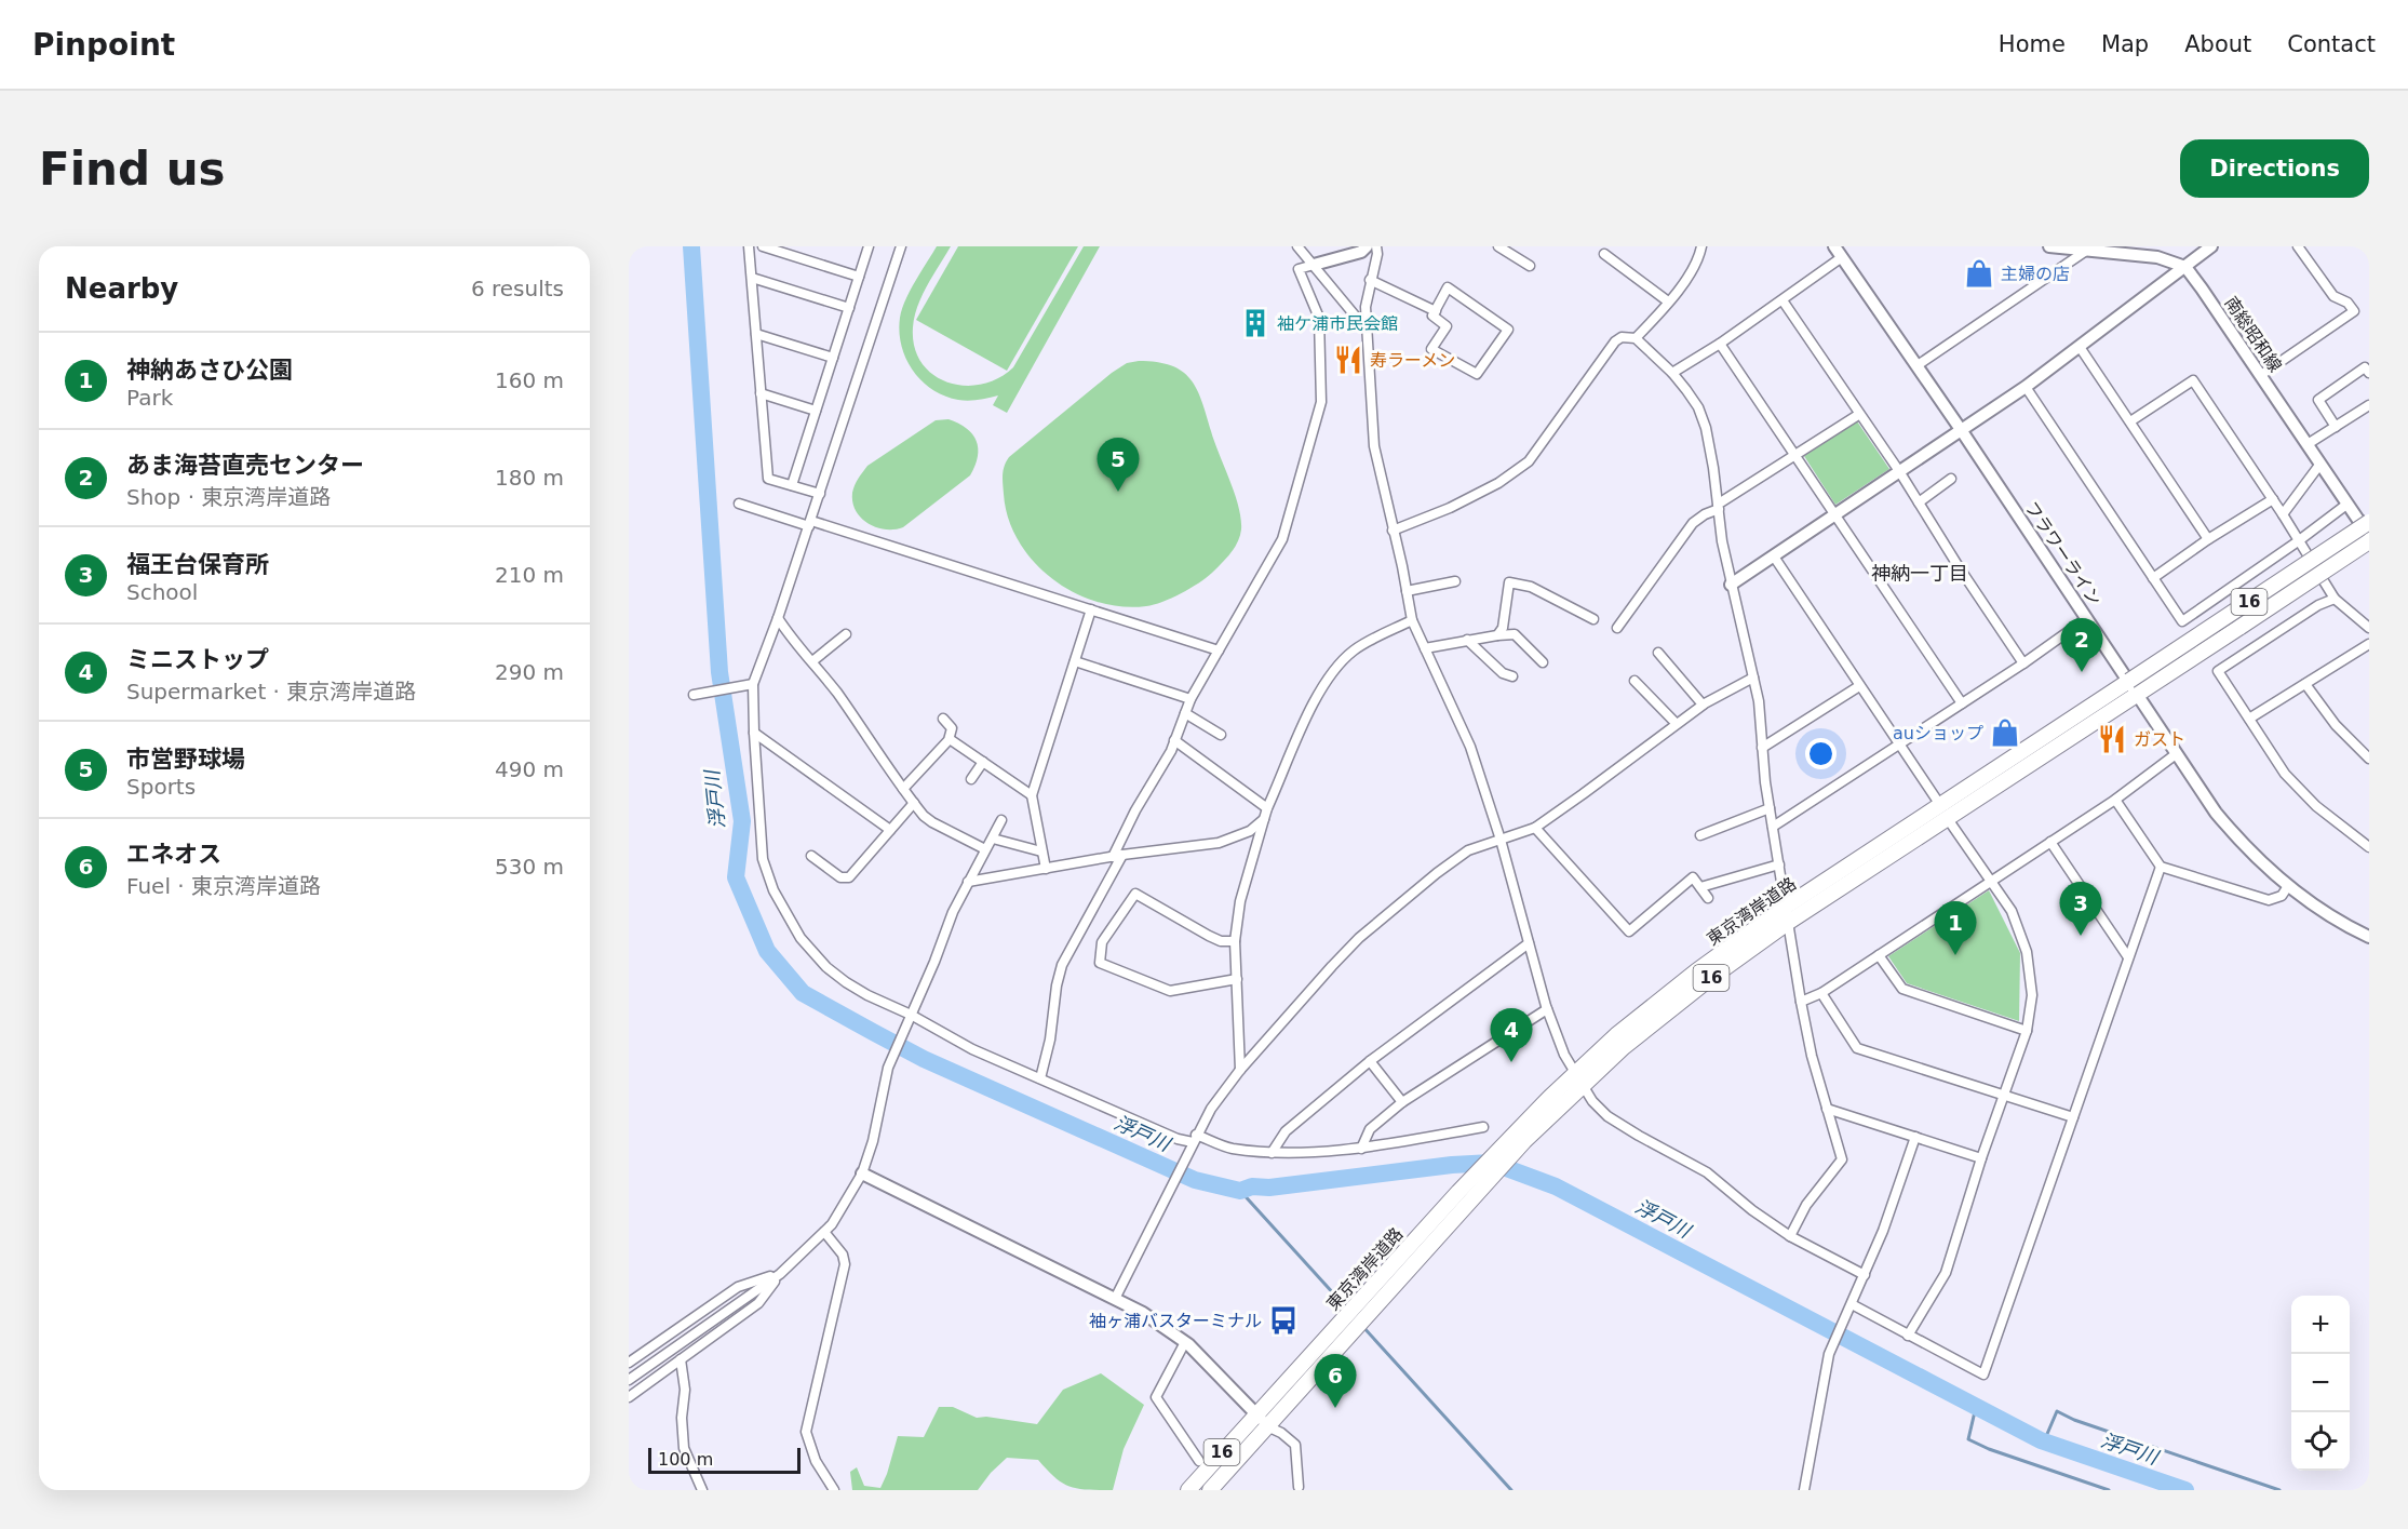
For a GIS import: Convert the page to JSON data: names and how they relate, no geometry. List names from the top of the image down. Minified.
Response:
{"streets":{"highway":["16","東京湾岸道路"],"street":["南総昭和線","フラワーライン"]},"crossings":[["フラワーライン","東京湾岸道路"]],"districts":["神納一丁目"],"water":["浮戸川"],"places":{"shop":["主婦の店","auショップ"],"building":["袖ケ浦市民会館"],"restaurant":["寿ラーメン","ガスト"],"bus stop":["袖ヶ浦バスターミナル"]},"scale_bar":"100 m","page":{"header":"Pinpoint","nav":["Home","Map","About","Contact"],"buttons":"Directions","title":"Find us","heading":["Nearby","6 results"],"list":[{"mark":"1","name":"神納あさひ公園","note":"Park","value":"160 m"},{"mark":"2","name":"あま海苔直売センター","note":"Shop · 東京湾岸道路","value":"180 m"},{"mark":"3","name":"福王台保育所","note":"School","value":"210 m"},{"mark":"4","name":"ミニストップ","note":"Supermarket · 東京湾岸道路","value":"290 m"},{"mark":"5","name":"市営野球場","note":"Sports","value":"490 m"},{"mark":"6","name":"エネオス","note":"Fuel · 東京湾岸道路","value":"530 m"}],"pins":["5","2","3","1","4","6"],"map_buttons":["+","−"],"scale":"100 m"}}
